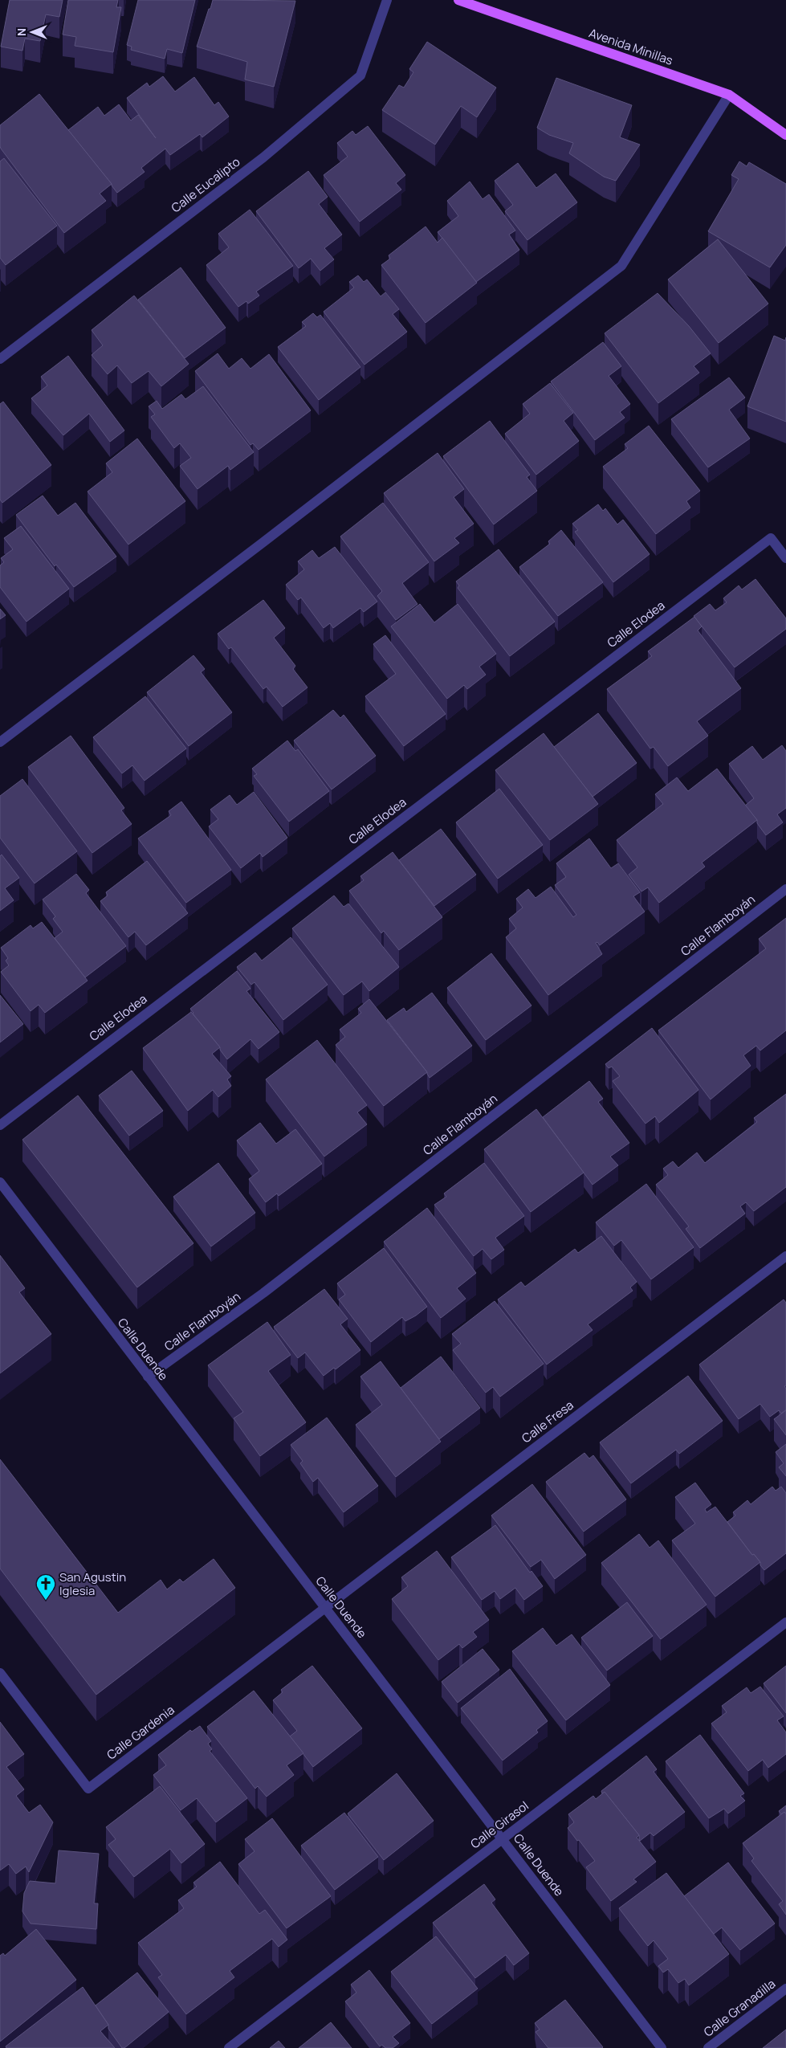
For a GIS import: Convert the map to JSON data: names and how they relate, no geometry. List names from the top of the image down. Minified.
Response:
{"streets":{"main road":["Avenida Minillas"],"street":["Calle Eucalipto","Calle Elodea","Calle Flamboyán","Calle Duende","Calle Fresa","Calle Gardenia","Calle Girasol","Calle Granadilla"]},"crossings":[["Calle Flamboyán","Calle Duende"],["Calle Duende","Calle Fresa"],["Calle Duende","Calle Gardenia"],["Calle Duende","Calle Girasol"],["Calle Fresa","Calle Gardenia"]],"places":{"church":["San Agustin Iglesia"]},"north":"left"}
